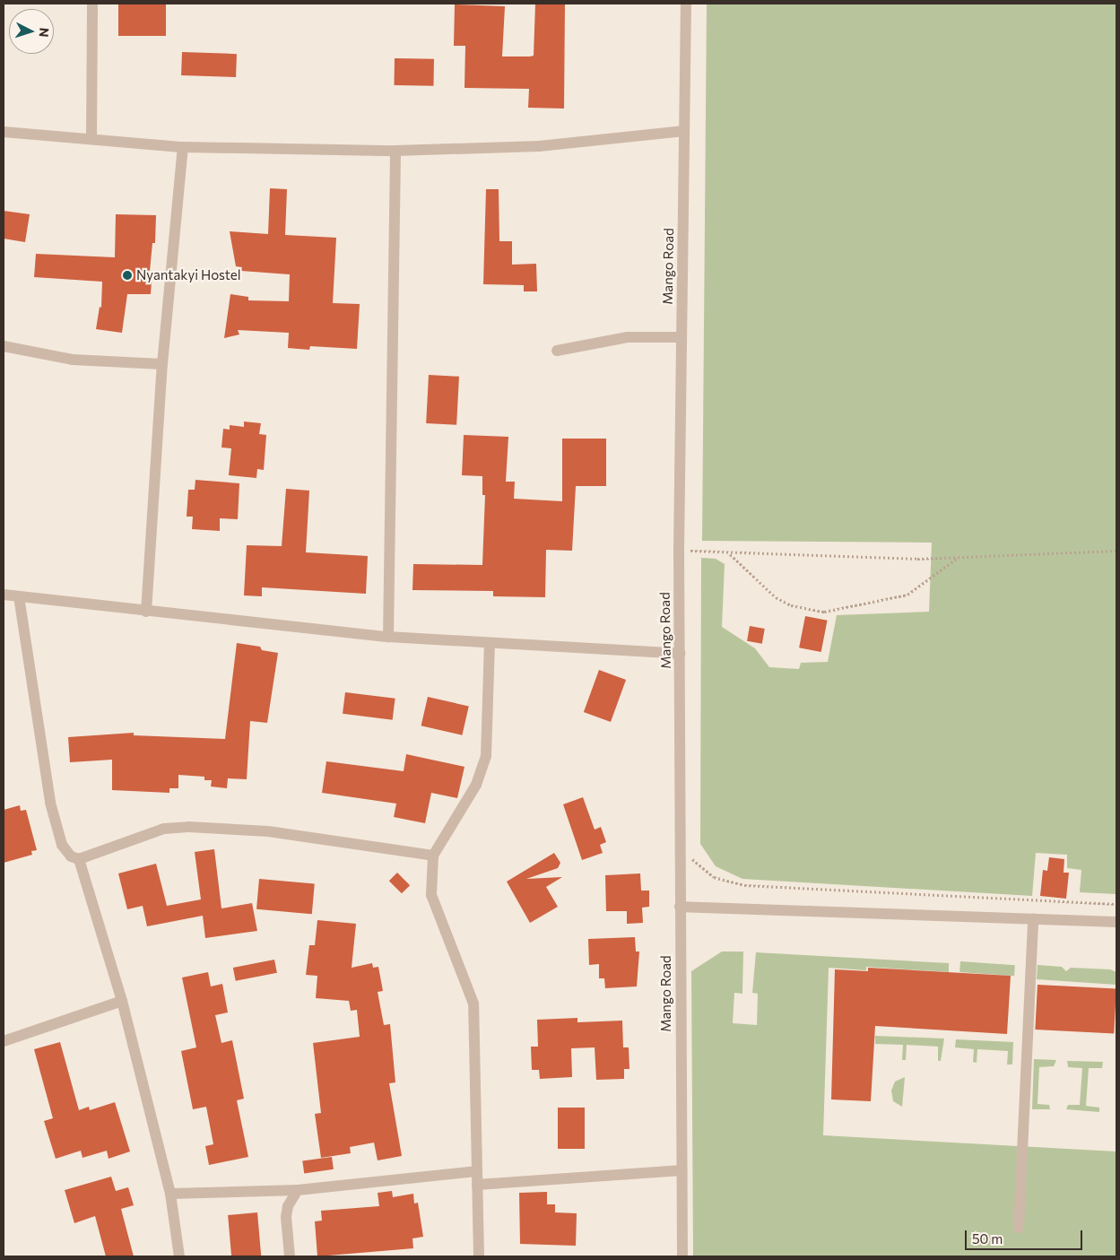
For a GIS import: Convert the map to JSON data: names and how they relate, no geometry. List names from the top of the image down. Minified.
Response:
{"streets":{"street":["Mango Road"]},"places":["Nyantakyi Hostel"],"scale_bar":"50 m","north":"right"}
